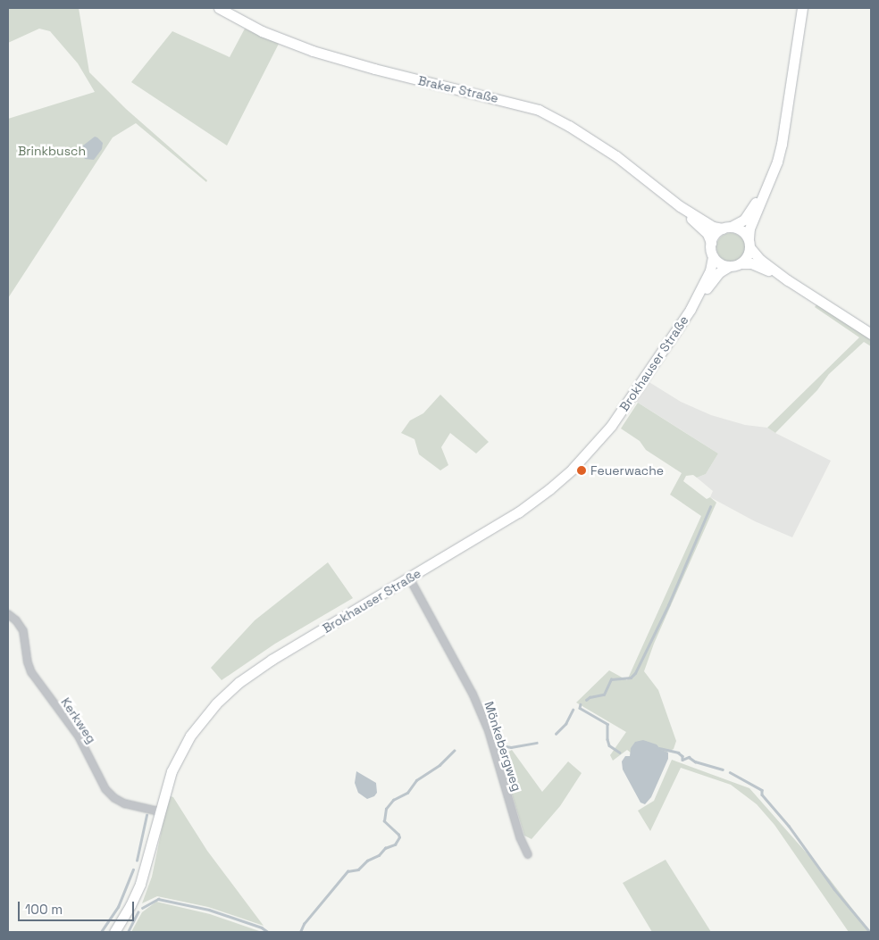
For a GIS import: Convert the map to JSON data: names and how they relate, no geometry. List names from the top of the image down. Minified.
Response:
{"streets":{"street":["Braker Straße","Brokhauser Straße","Kerkweg","Mönkebergweg"]},"crossings":[["Braker Straße","Brokhauser Straße"],["Brokhauser Straße","Kerkweg"],["Brokhauser Straße","Mönkebergweg"]],"parks":["Brinkbusch"],"places":["Feuerwache"],"scale_bar":"100 m"}
